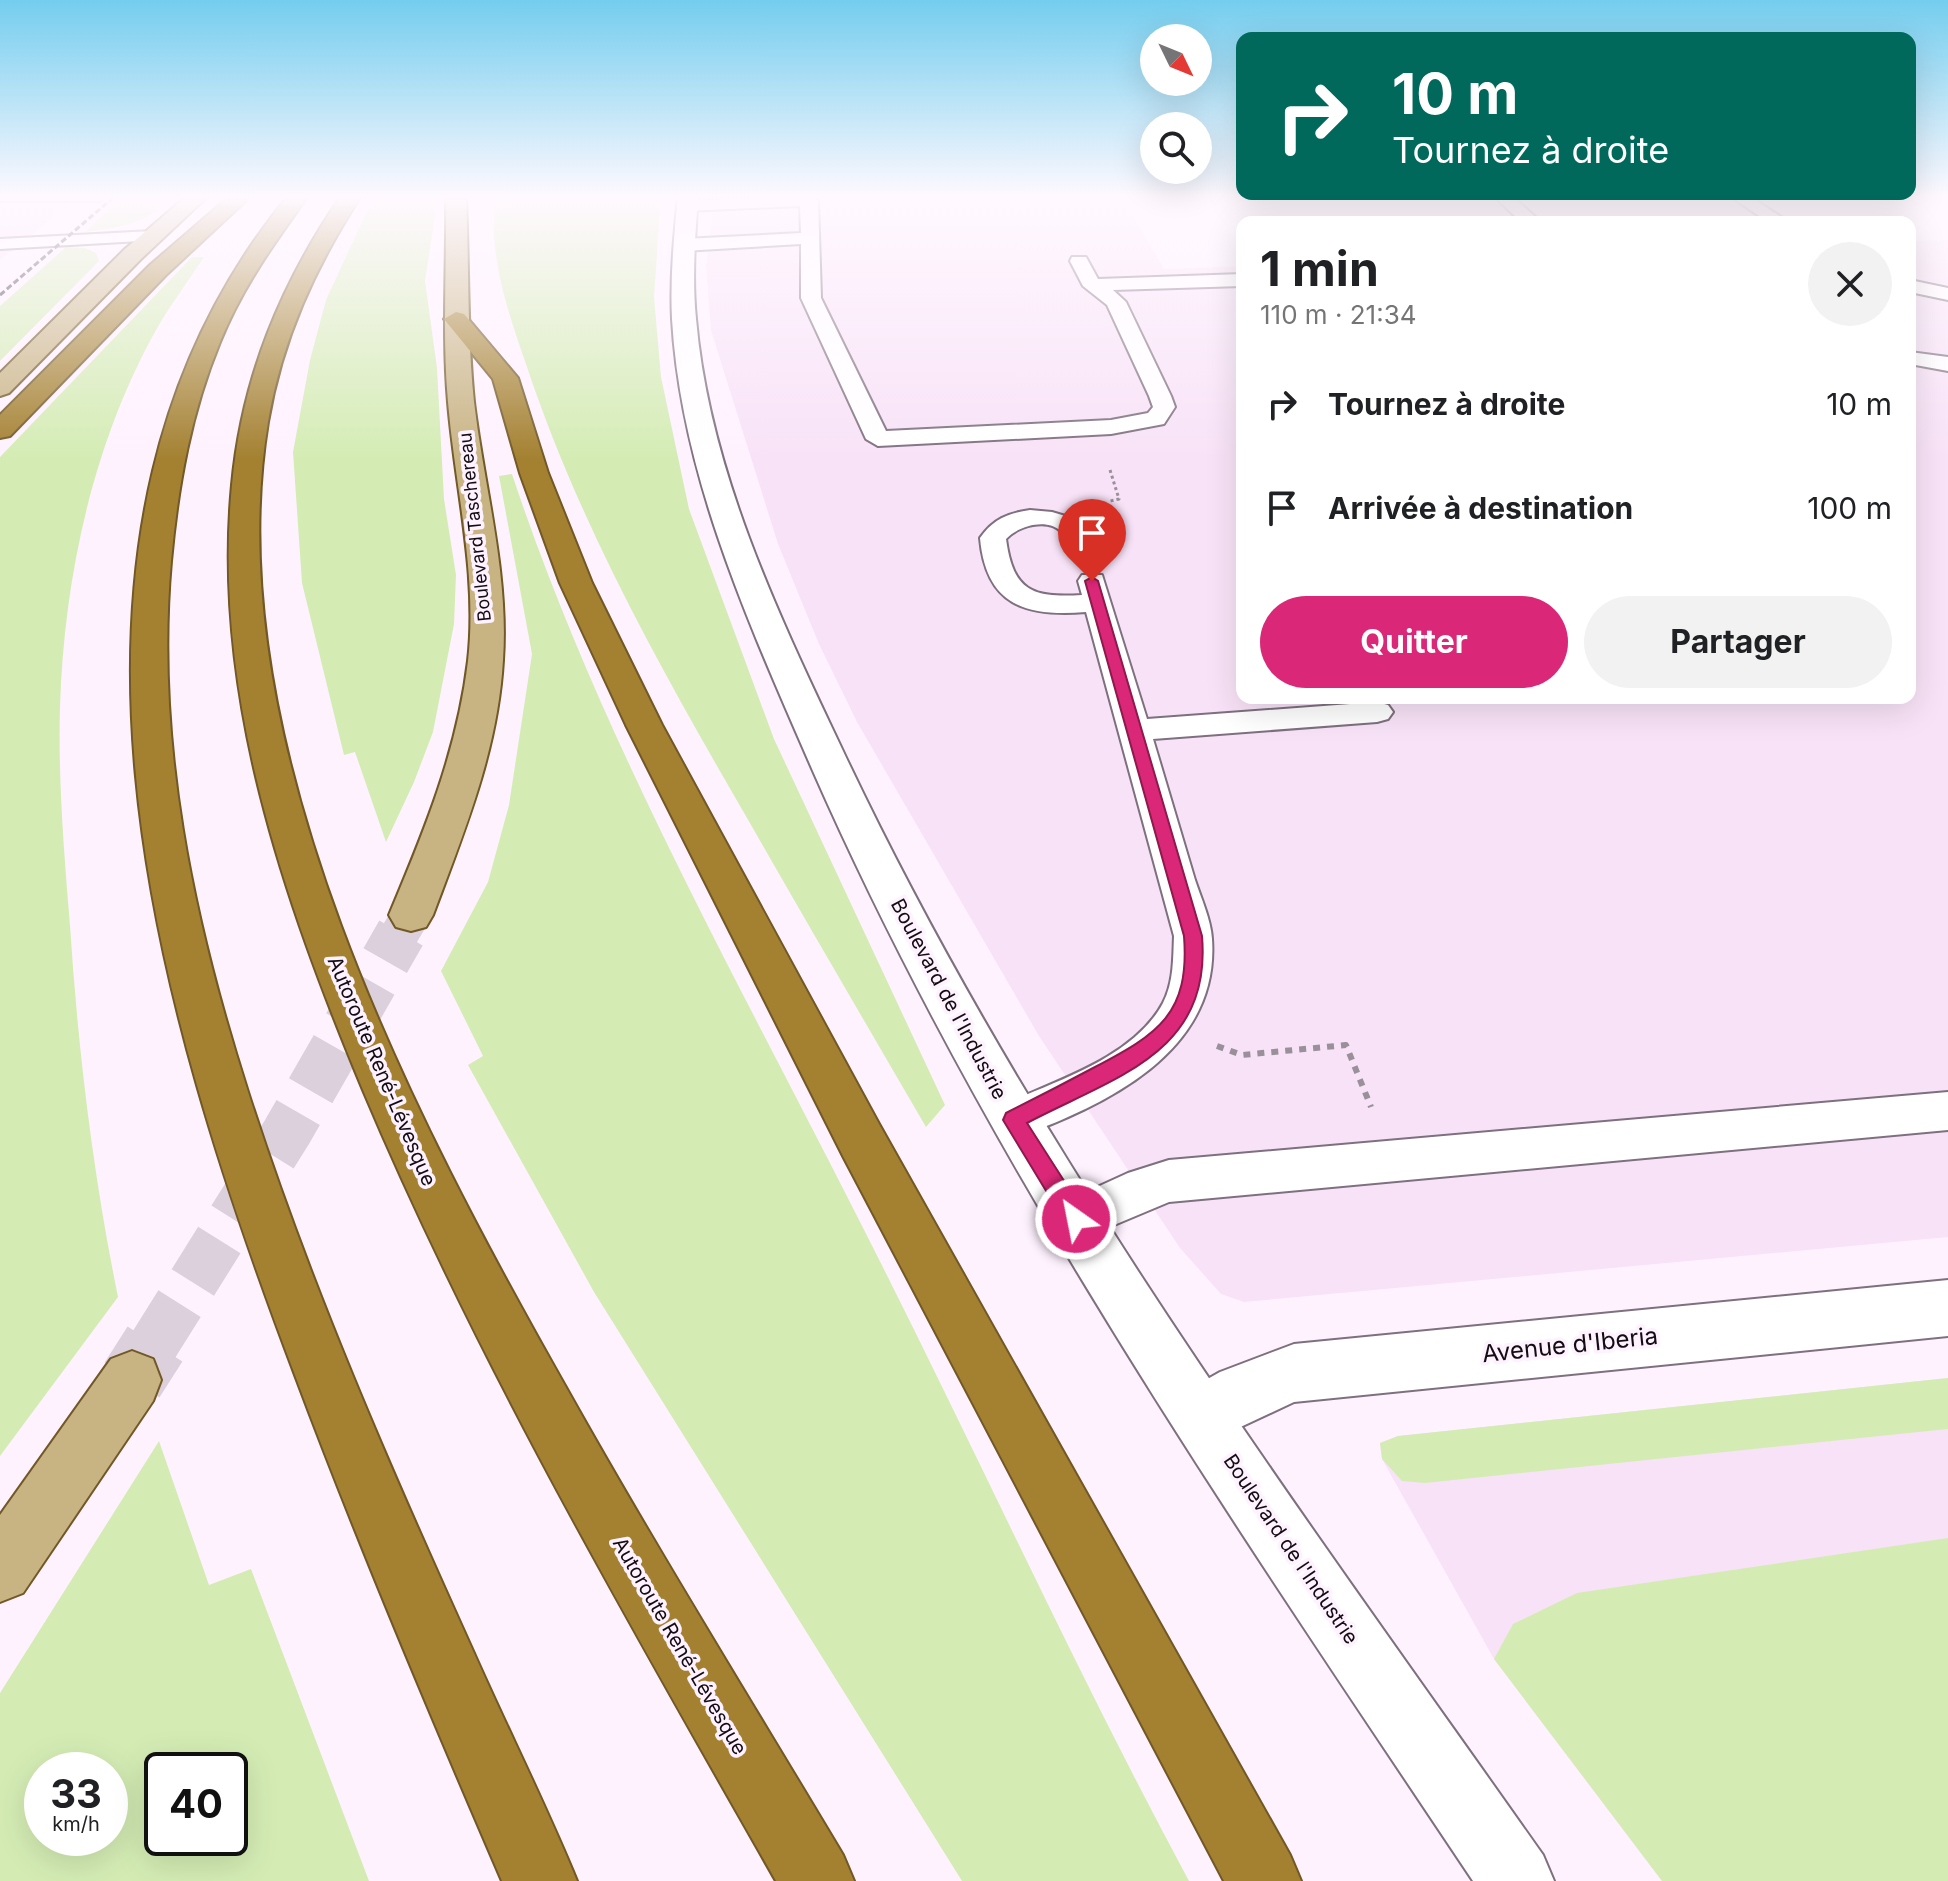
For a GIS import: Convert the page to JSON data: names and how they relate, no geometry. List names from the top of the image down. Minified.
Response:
{"streets":{"highway":["Autoroute René-Lévesque"],"main road":["Boulevard Taschereau"],"street":["Boulevard de l'Industrie","Avenue d'Iberia"]},"crossings":[["Boulevard de l'Industrie","Avenue d'Iberia"]],"north":"bottom right","page":{"turn":["10 m","Tournez à droite"],"heading":["1 min","110 m · 21:34"],"list":[{"name":"Tournez à droite","value":"10 m"},{"name":"Arrivée à destination","value":"100 m"}],"buttons":["Quitter","Partager"],"speed":"33 km/h","limit":"40"}}
